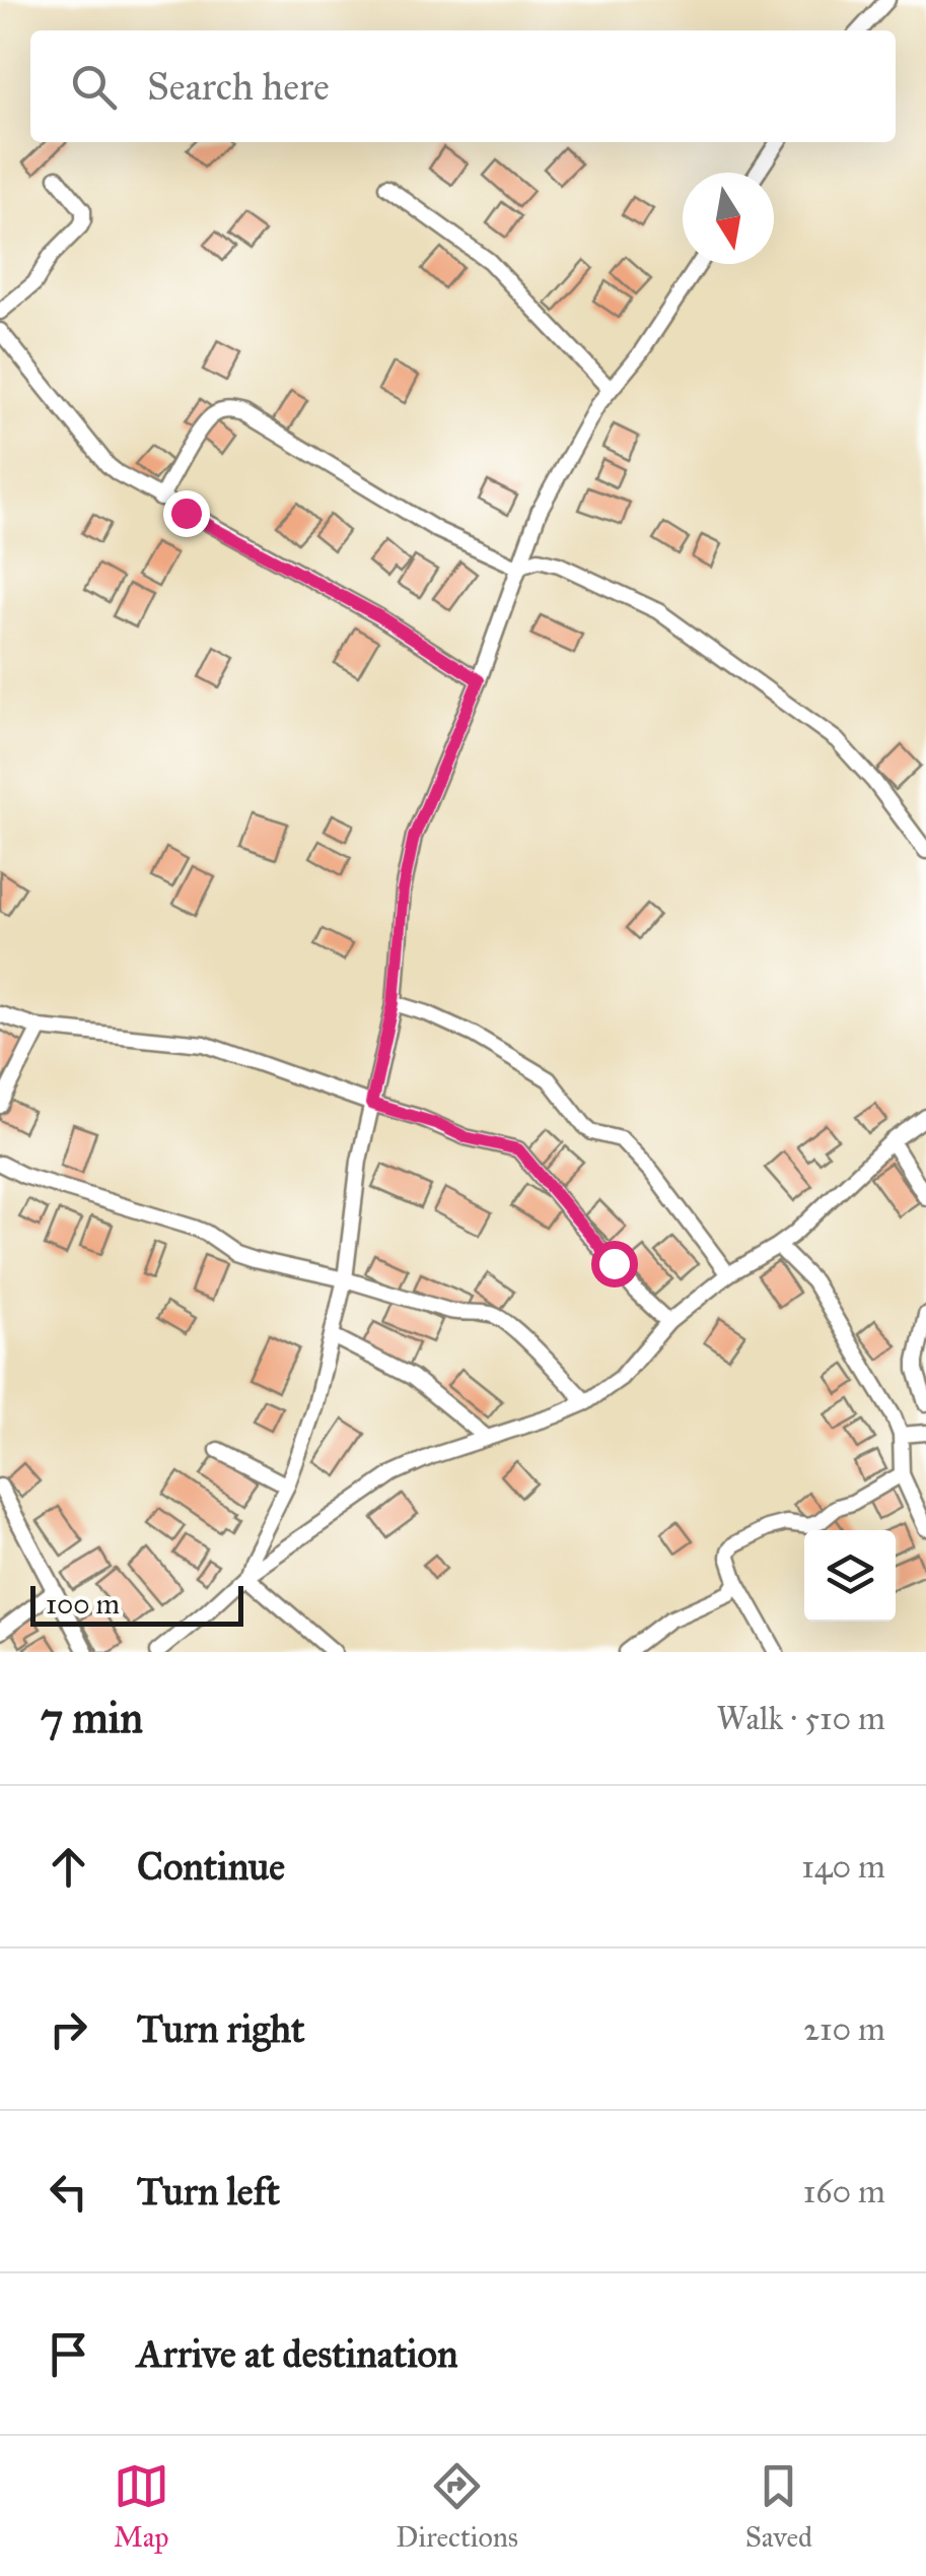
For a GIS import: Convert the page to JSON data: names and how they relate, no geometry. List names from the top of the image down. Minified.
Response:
{"scale_bar":"100 m","north":"bottom","page":{"search":"Search here","scale":"100 m","heading":["7 min","Walk · 510 m"],"list":[["Continue","140 m"],["Turn right","210 m"],["Turn left","160 m"],"Arrive at destination"],"nav":["Map","Directions","Saved"]}}
